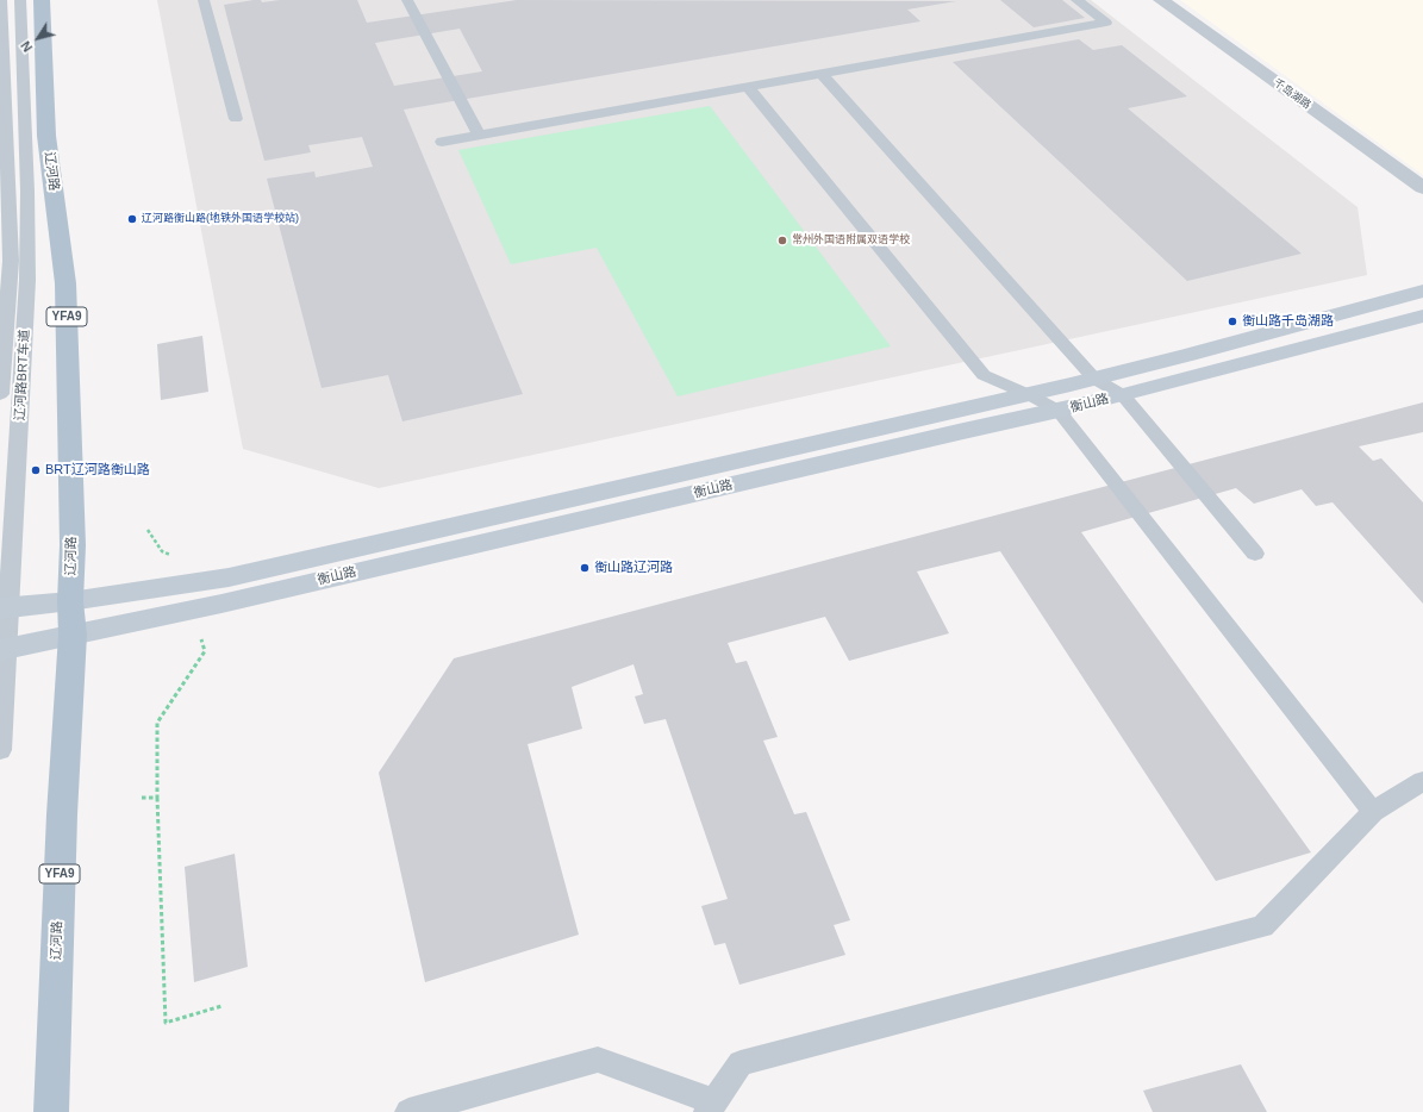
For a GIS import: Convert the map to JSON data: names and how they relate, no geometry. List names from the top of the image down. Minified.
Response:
{"streets":{"main road":["辽河路","YFA9"],"street":["千岛湖路","衡山路"],"lane":["辽河路BRT车道"]},"crossings":[["辽河路","衡山路"],["辽河路BRT车道","衡山路"]],"places":["辽河路衡山路(地铁外国语学校站)","常州外国语附属双语学校","衡山路千岛湖路","BRT辽河路衡山路","衡山路辽河路"],"north":"bottom left"}
